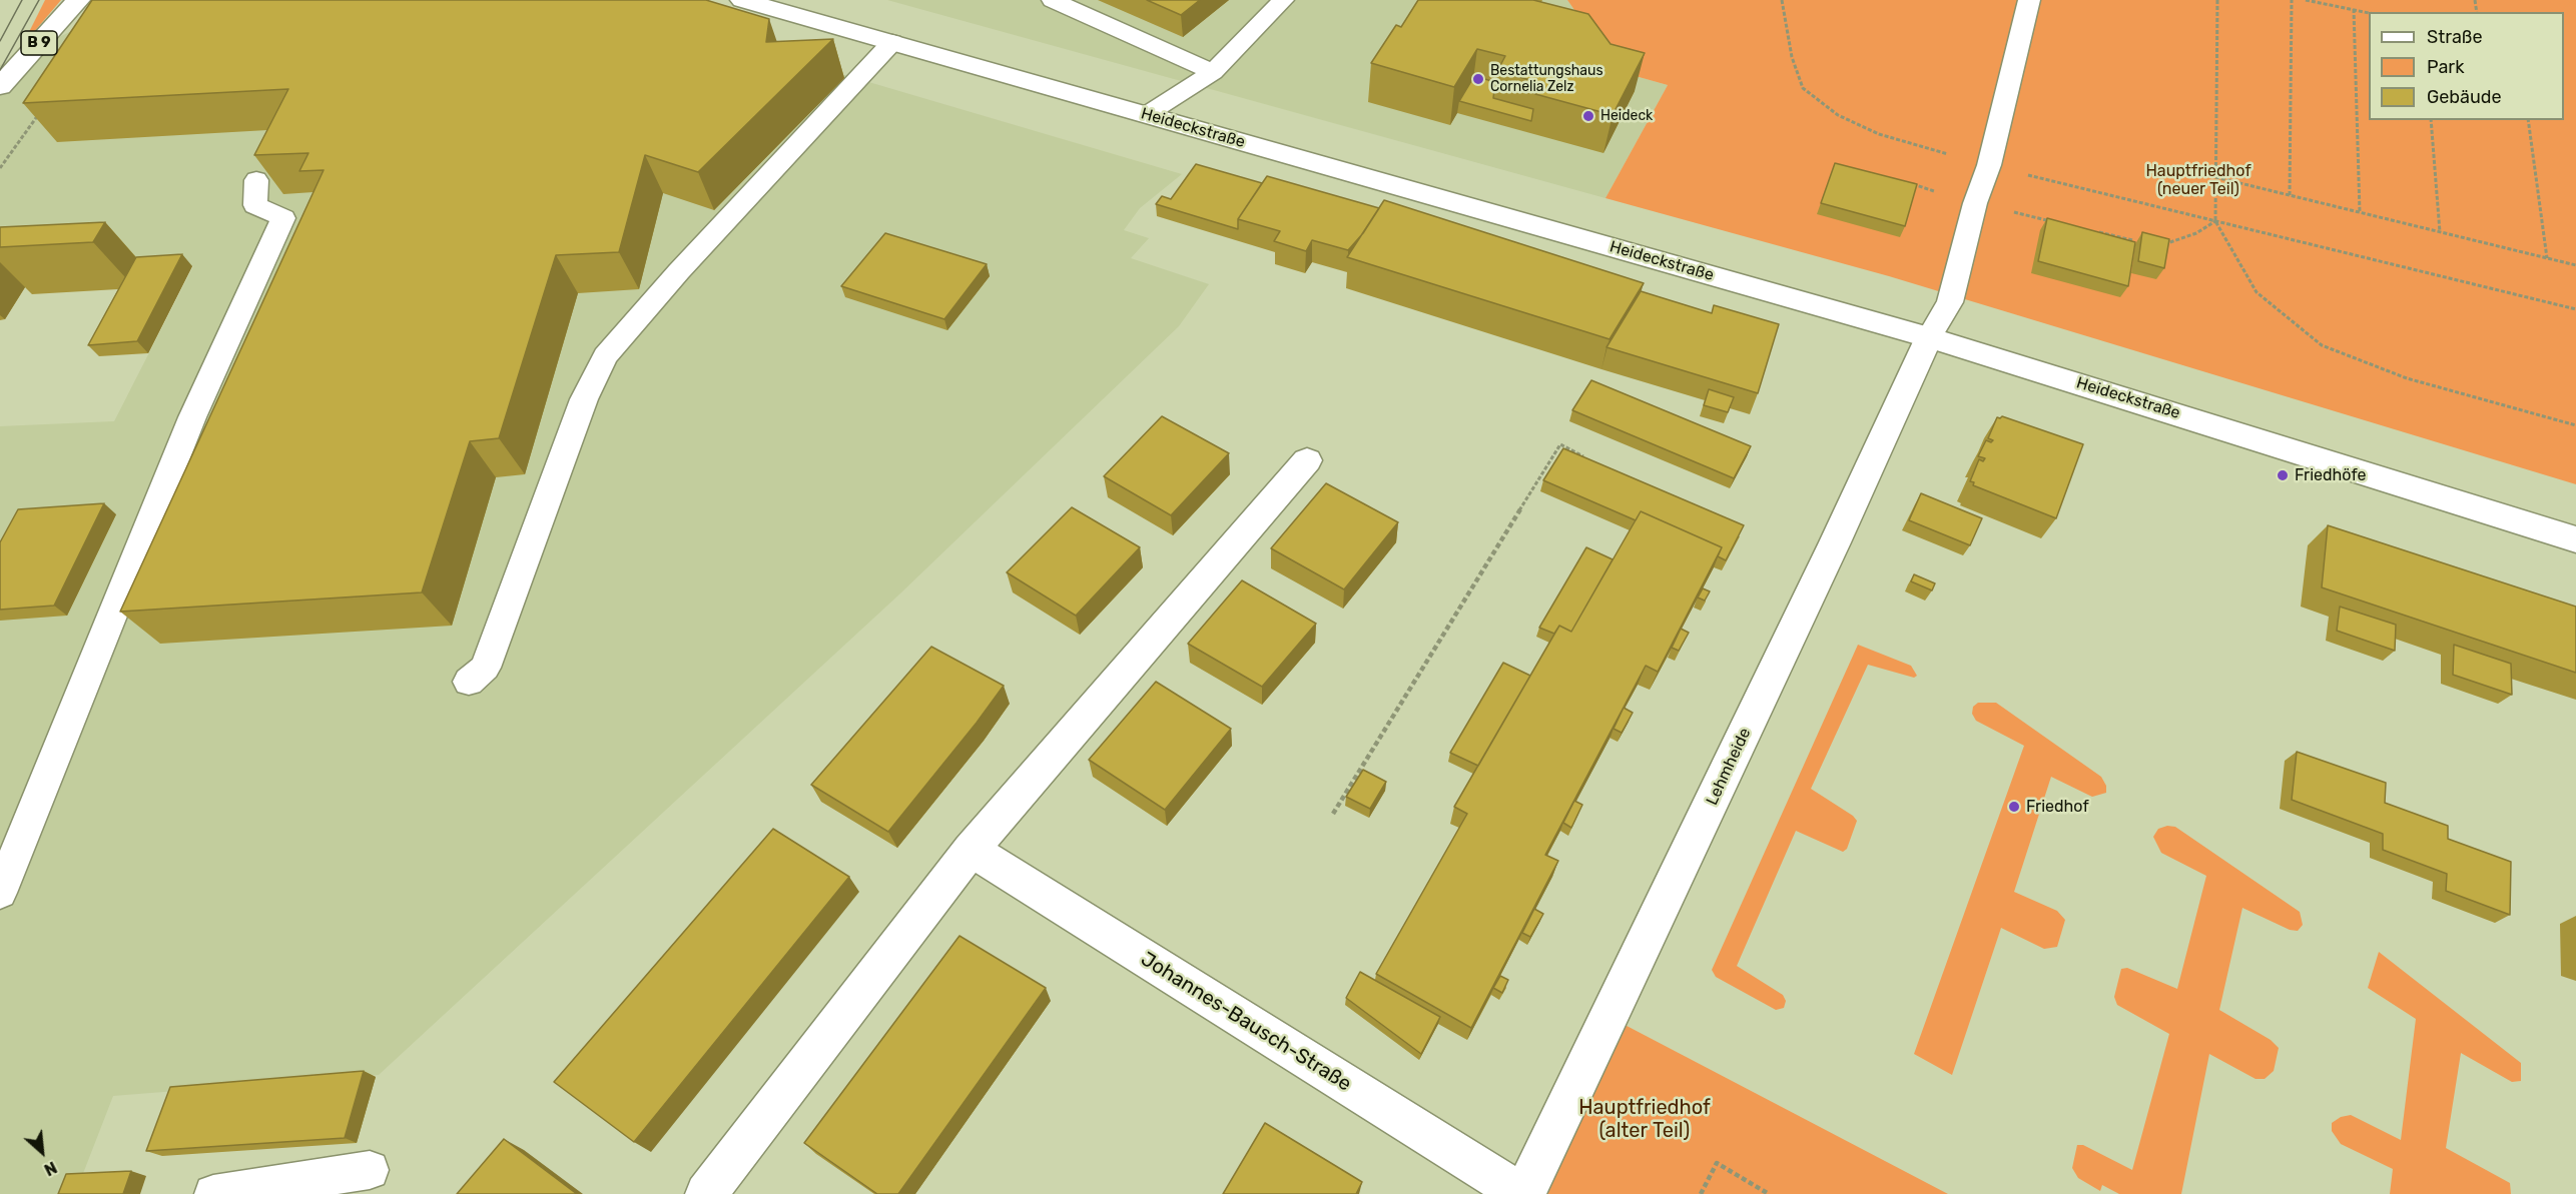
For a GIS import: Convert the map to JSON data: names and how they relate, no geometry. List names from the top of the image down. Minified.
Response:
{"streets":{"street":["B 9","Heideckstraße","Lehmheide","Johannes-Bausch-Straße"]},"crossings":[["Heideckstraße","Lehmheide"],["Lehmheide","Johannes-Bausch-Straße"]],"parks":["Hauptfriedhof (neuer Teil)","Hauptfriedhof (alter Teil)"],"places":["Bestattungshaus Cornelia Zelz","Heideck","Friedhöfe","Friedhof"],"legend":["Straße","Park","Gebäude"],"north":"bottom right"}
